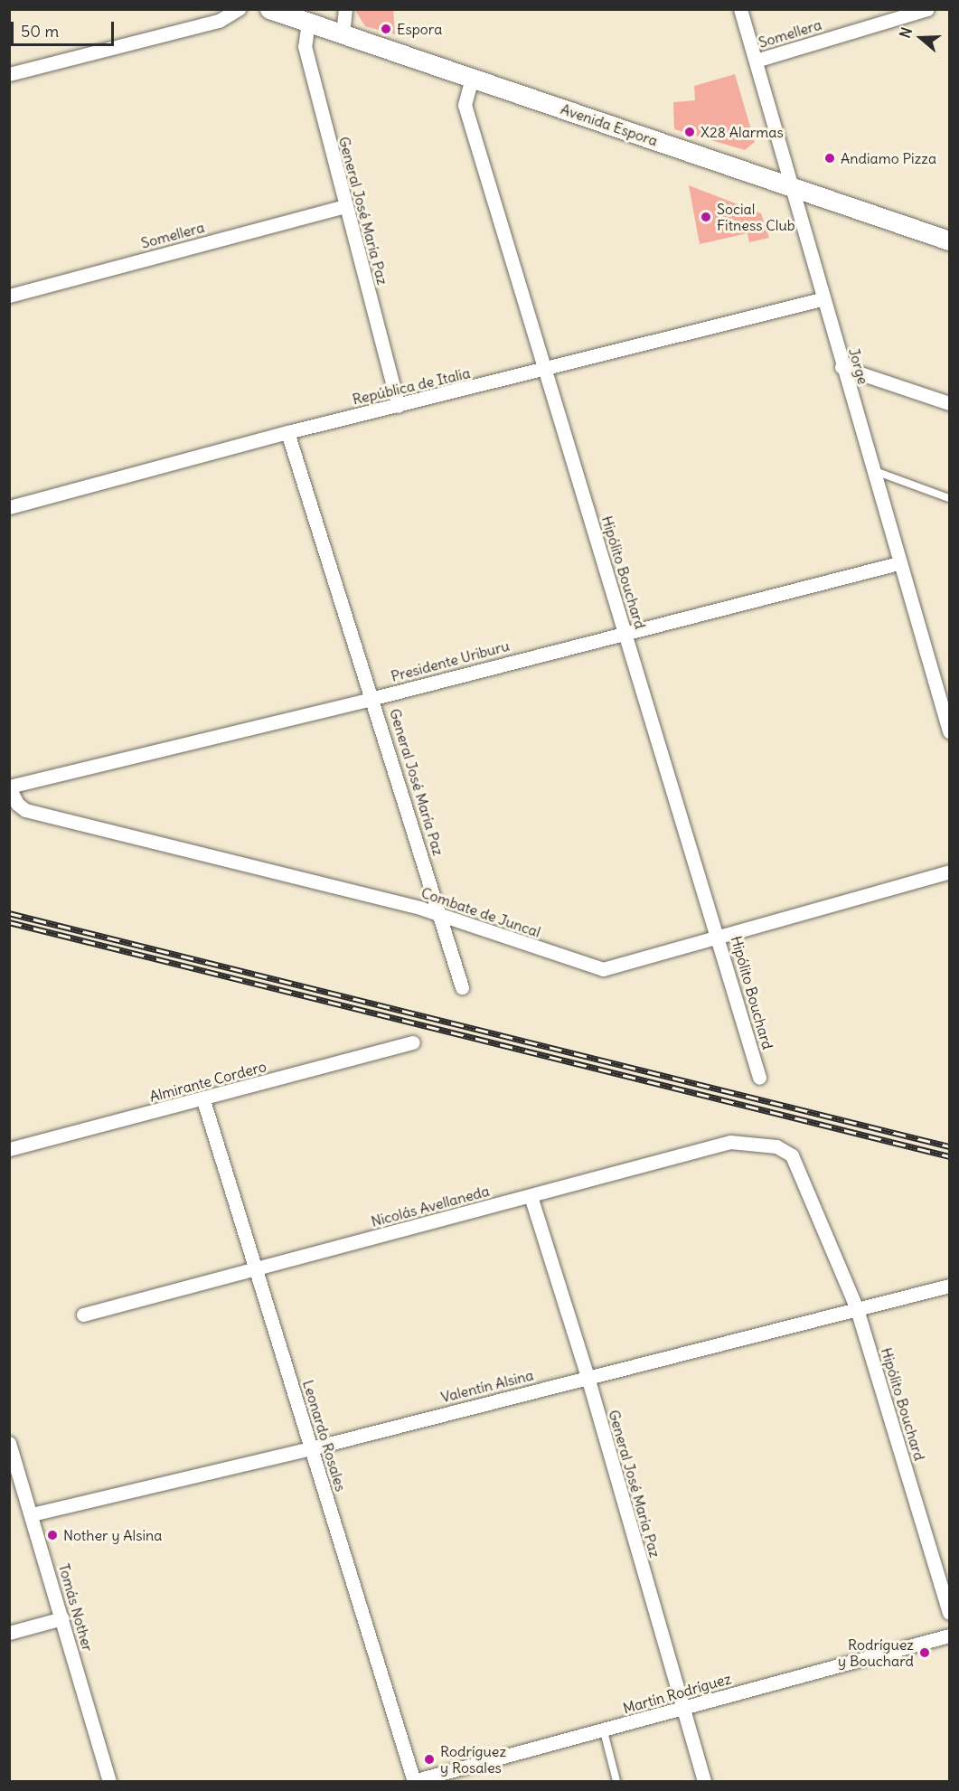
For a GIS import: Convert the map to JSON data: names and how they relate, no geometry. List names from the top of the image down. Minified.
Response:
{"streets":{"main road":["Avenida Espora"],"street":["Somellera","General José María Paz","Jorge","República de Italia","Hipólito Bouchard","Presidente Uriburu","Combate de Juncal","Almirante Cordero","Nicolás Avellaneda","Valentín Alsina","Leonardo Rosales","Tomás Nother","Martín Rodríguez"]},"crossings":[["Somellera","General José María Paz"],["Somellera","Jorge"],["Avenida Espora","General José María Paz"],["Avenida Espora","Jorge"],["Avenida Espora","Hipólito Bouchard"],["General José María Paz","República de Italia"],["General José María Paz","Presidente Uriburu"],["General José María Paz","Combate de Juncal"],["General José María Paz","Nicolás Avellaneda"],["General José María Paz","Valentín Alsina"],["General José María Paz","Martín Rodríguez"],["Jorge","República de Italia"],["Jorge","Presidente Uriburu"],["República de Italia","Hipólito Bouchard"],["Hipólito Bouchard","Presidente Uriburu"],["Hipólito Bouchard","Combate de Juncal"],["Hipólito Bouchard","Nicolás Avellaneda"],["Hipólito Bouchard","Valentín Alsina"],["Presidente Uriburu","Combate de Juncal"],["Almirante Cordero","Leonardo Rosales"],["Nicolás Avellaneda","Leonardo Rosales"],["Valentín Alsina","Leonardo Rosales"],["Valentín Alsina","Tomás Nother"],["Leonardo Rosales","Martín Rodríguez"]],"places":["Espora","X28 Alarmas","Andiamo Pizza","Social Fitness Club","Nother y Alsina","Rodríguez y Bouchard","Rodríguez y Rosales"],"scale_bar":"50 m","north":"left"}
